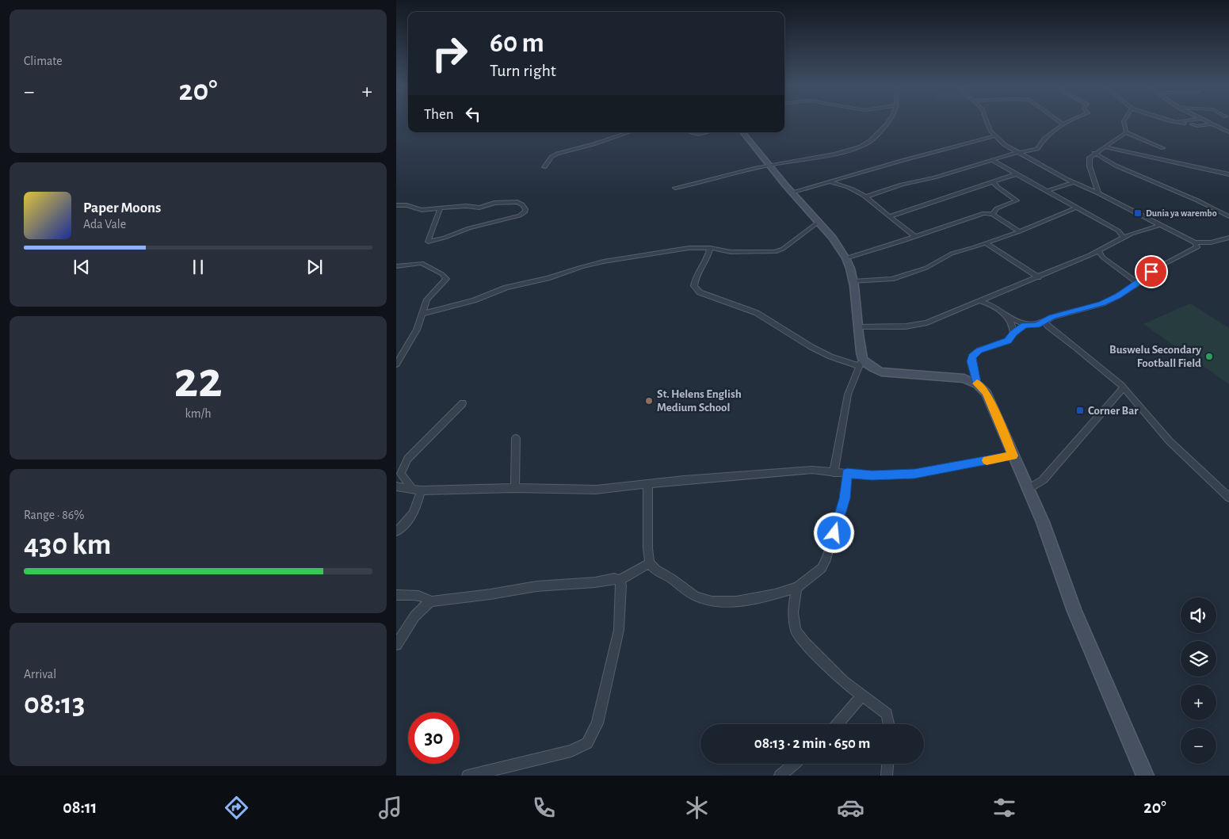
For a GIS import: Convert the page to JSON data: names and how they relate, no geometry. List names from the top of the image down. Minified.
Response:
{"places":{"transit":["Dunia ya warembo","Corner Bar"],"other":["Buswelu Secondary Football Field","St. Helens English Medium School"]},"page":{"tile":["Climate",["22","km/h"],["Range · 86%","430 km"],["Arrival","08:13"]],"turn":["60 m","Turn right"],"heat":["−","20°","+"],"then":"Then","song":["Paper Moons","Ada Vale"],"map_buttons":["+","−"],"limit":"30","trip":"08:13 · 2 min · 650 m","tabs":["08:11","20°"]}}
